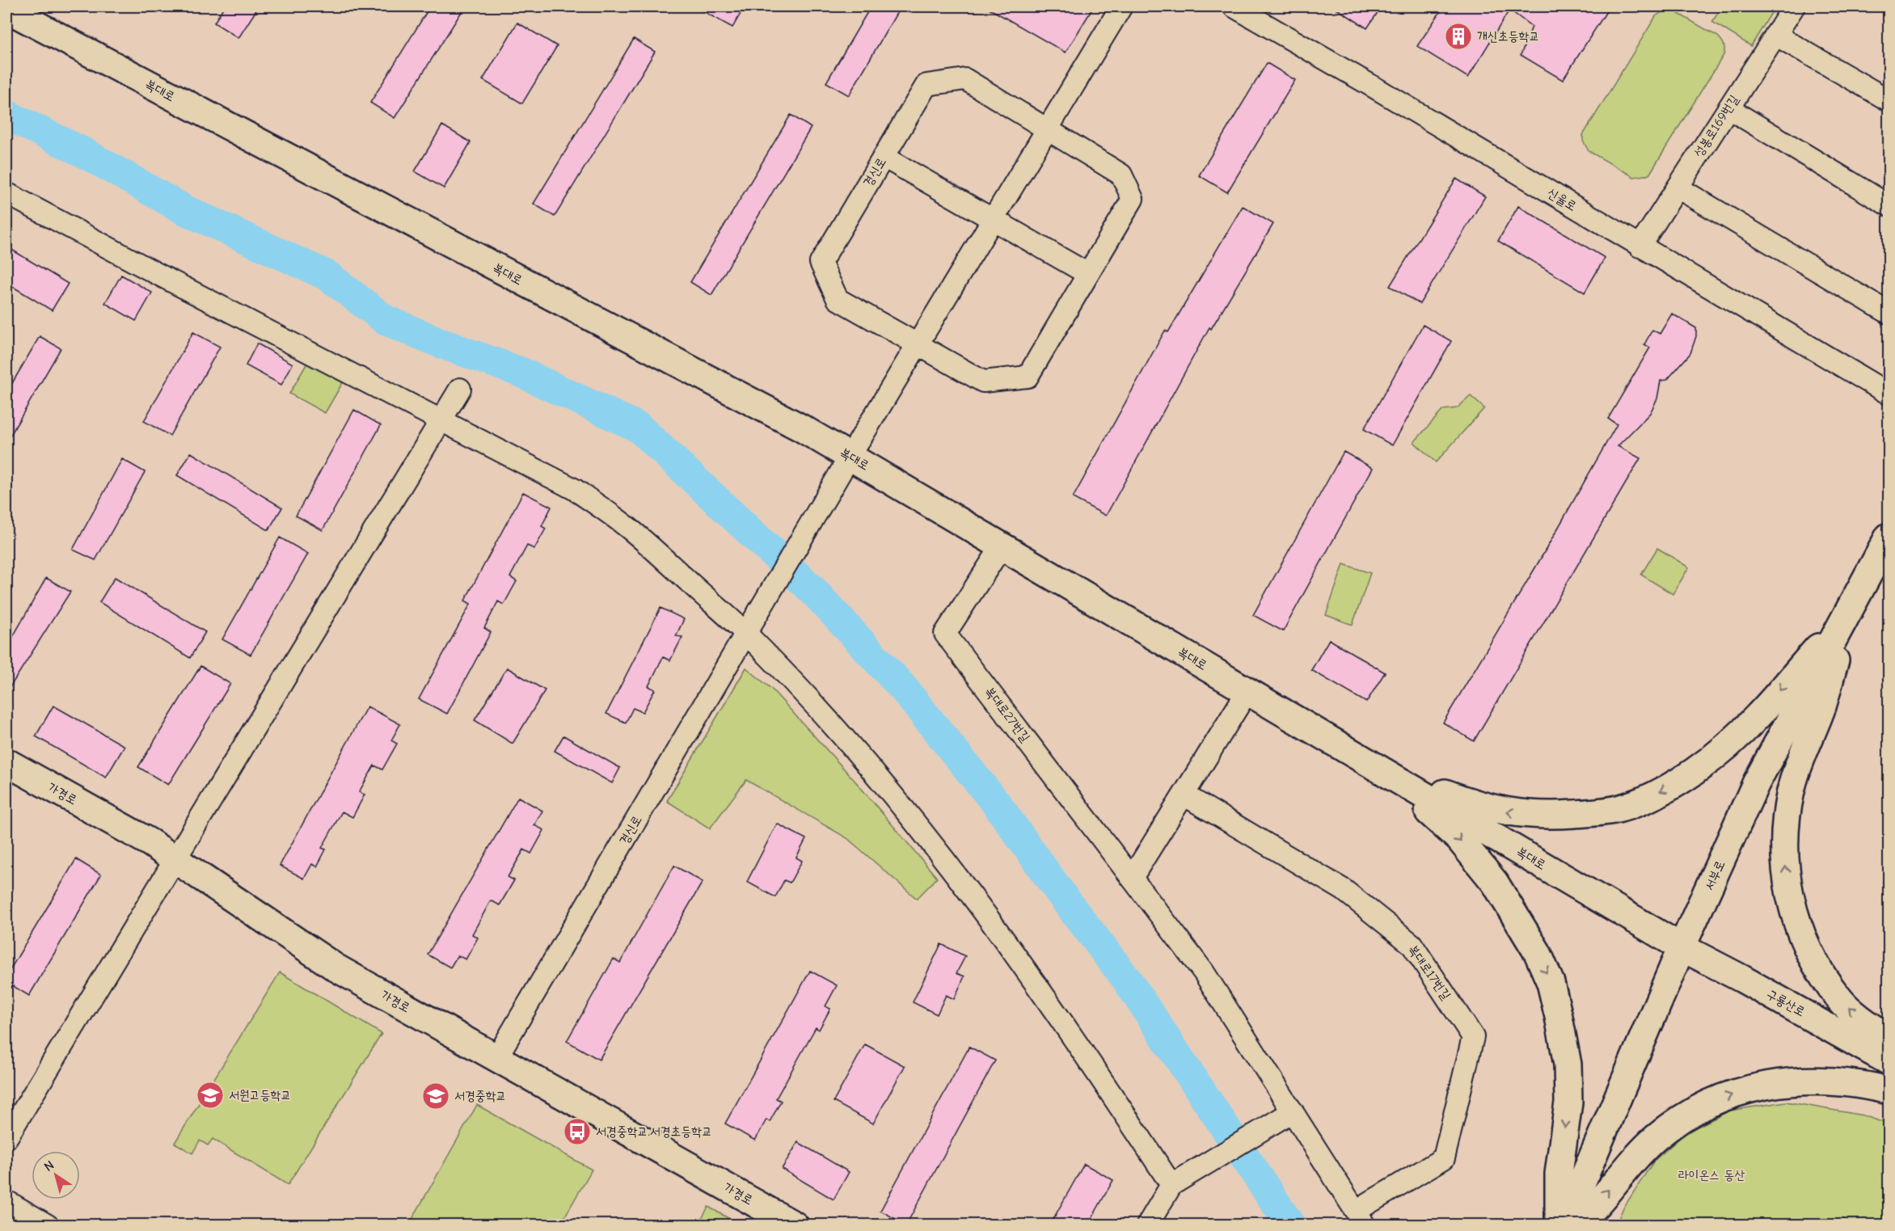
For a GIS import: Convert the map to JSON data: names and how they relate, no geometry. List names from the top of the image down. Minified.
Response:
{"streets":{"street":["복대로","성봉로169번길","경신로","신율로","복대로27번길","가경로","서부로","복대로17번길","구룡산로"]},"crossings":[["복대로","경신로"],["복대로","복대로27번길"],["복대로","서부로"],["복대로","구룡산로"],["성봉로169번길","신율로"],["경신로","가경로"],["복대로27번길","복대로17번길"],["서부로","구룡산로"]],"parks":["라이온스 동산"],"places":{"building":["개신초등학교"],"school or university":["서원고등학교","서경중학교"],"bus stop":["서경중학교.서경초등학교"]},"north":"top left"}
